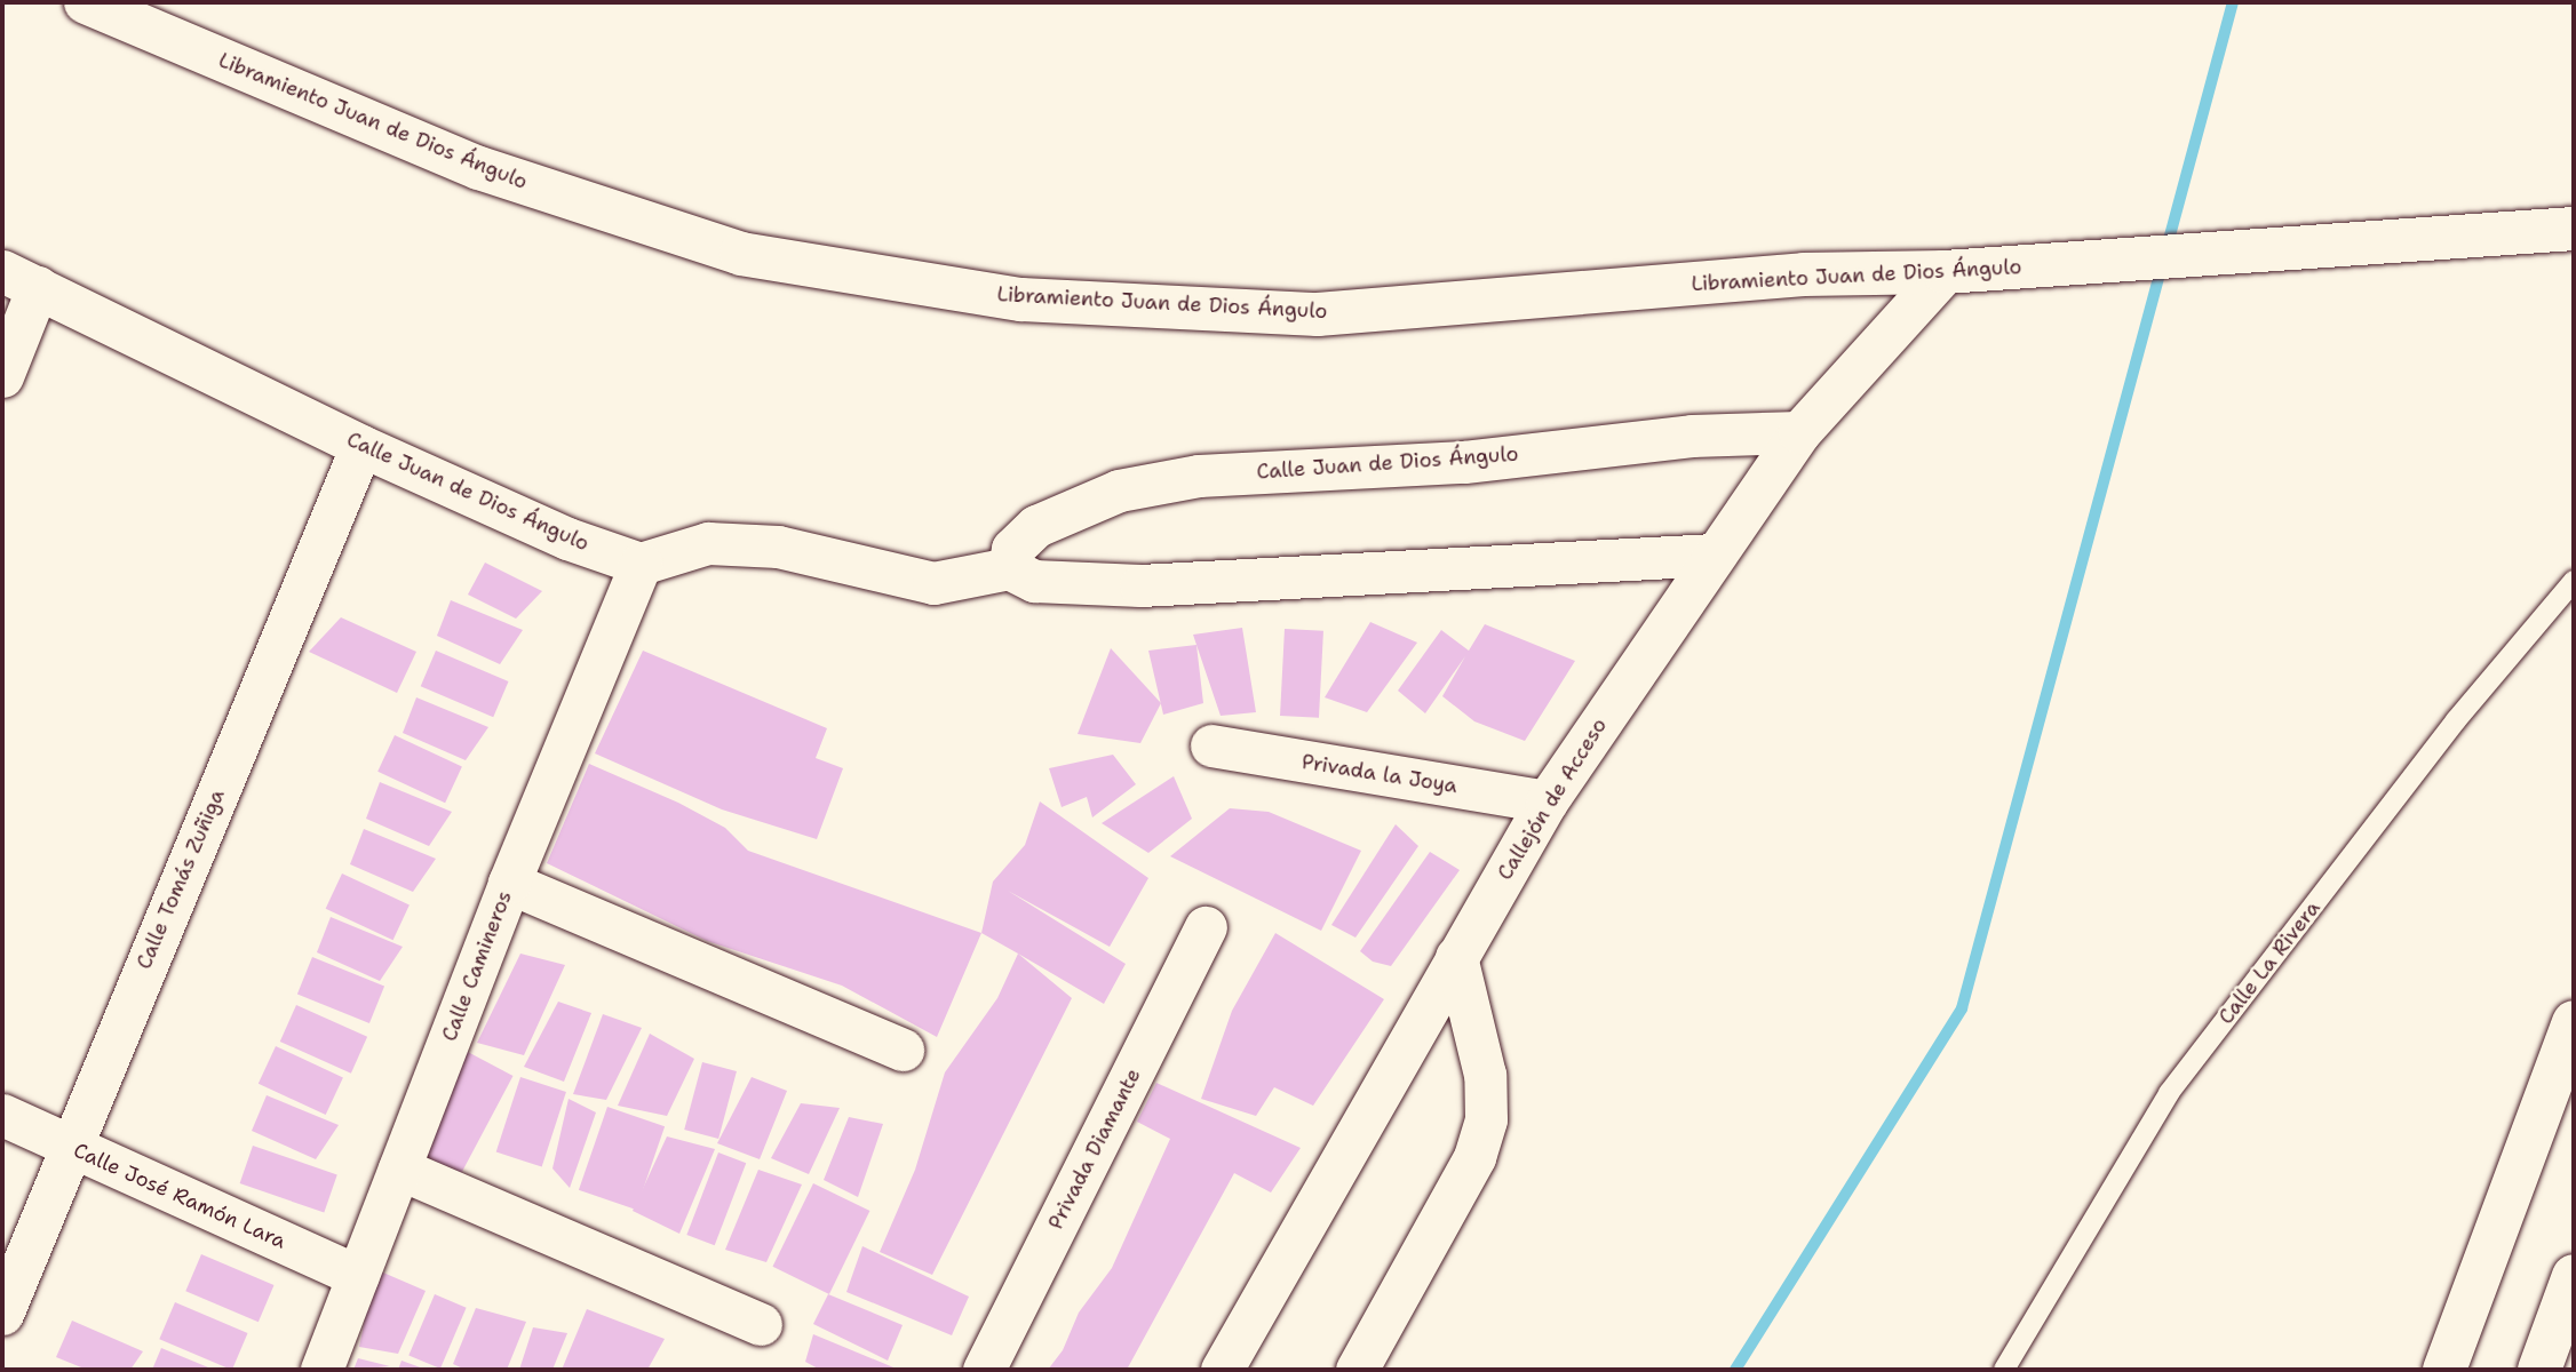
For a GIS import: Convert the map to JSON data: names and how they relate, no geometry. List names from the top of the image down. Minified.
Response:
{"streets":{"main road":["Libramiento Juan de Dios Ángulo"],"street":["Calle Juan de Dios Ángulo","Privada la Joya","Callejón de Acceso","Calle Tomás Zuñiga","Calle Camineros","Privada Diamante","Calle José Ramón Lara"],"lane":["Calle La Rivera"]},"crossings":[["Libramiento Juan de Dios Ángulo","Callejón de Acceso"],["Calle Juan de Dios Ángulo","Callejón de Acceso"],["Calle Juan de Dios Ángulo","Calle Tomás Zuñiga"],["Calle Juan de Dios Ángulo","Calle Camineros"],["Privada la Joya","Callejón de Acceso"],["Calle Tomás Zuñiga","Calle José Ramón Lara"],["Calle Camineros","Calle José Ramón Lara"]]}
